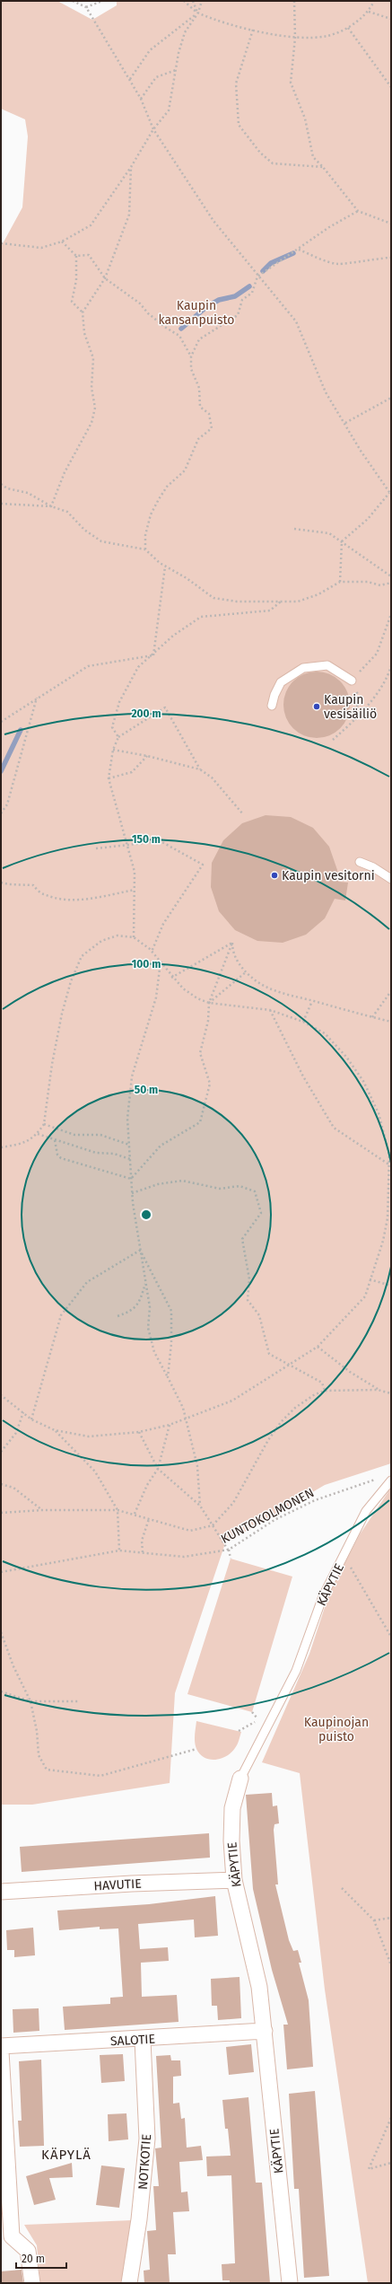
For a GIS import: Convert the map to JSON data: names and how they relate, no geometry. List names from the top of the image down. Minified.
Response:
{"streets":{"street":["KÄPYTIE","HAVUTIE","SALOTIE","NOTKOTIE"],"path":["KUNTOKOLMONEN"]},"crossings":[["KÄPYTIE","HAVUTIE"],["KÄPYTIE","SALOTIE"],["SALOTIE","NOTKOTIE"]],"districts":["KÄPYLÄ"],"parks":["Kaupin kansanpuisto","Kaupinojan puisto"],"places":["Kaupin vesisäiliö","Kaupin vesitorni"],"scale_bar":"20 m","rings":["200 m","150 m","100 m","50 m"]}
